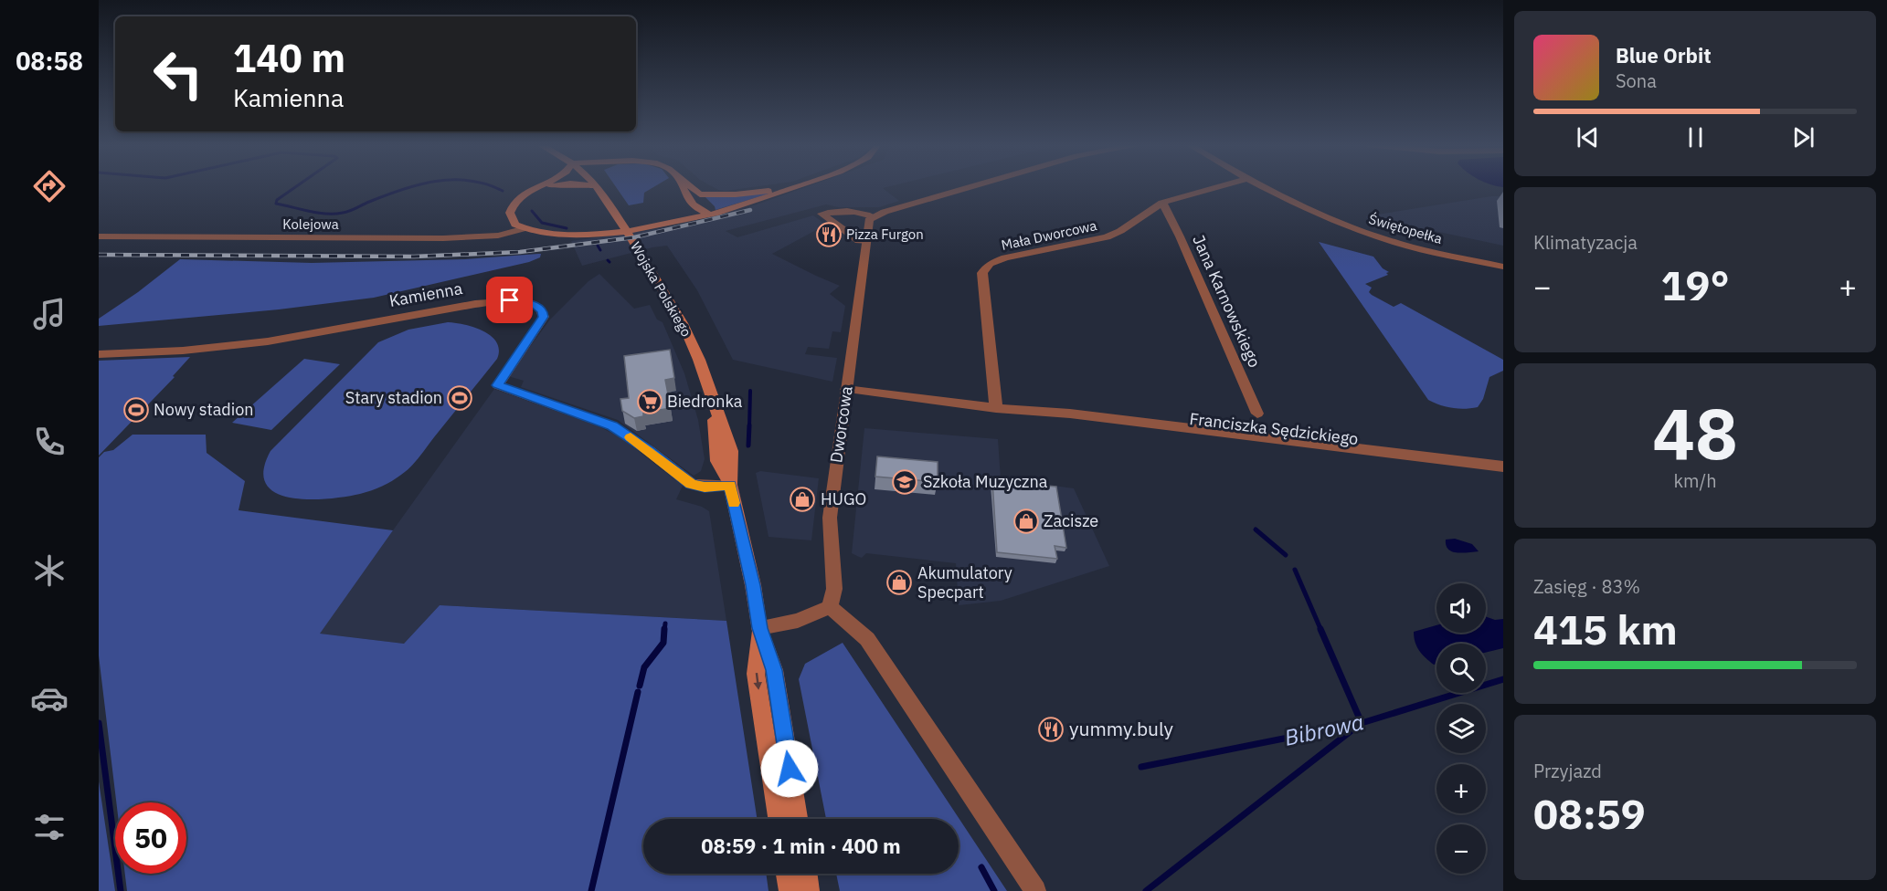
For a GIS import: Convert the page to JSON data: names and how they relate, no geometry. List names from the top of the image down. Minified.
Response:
{"streets":{"main road":["Wojska Polskiego"],"street":["Kolejowa","Świętopełka","Mała Dworcowa","Kamienna","Jana Karnowskiego","Dworcowa","Franciszka Sędzickiego"]},"crossings":[["Mała Dworcowa","Jana Karnowskiego"],["Mała Dworcowa","Franciszka Sędzickiego"],["Wojska Polskiego","Kamienna"],["Dworcowa","Franciszka Sędzickiego"]],"water":["Bibrowa"],"places":{"restaurant":["Pizza Furgon","yummy.buly"],"sports":["Stary stadion","Nowy stadion"],"supermarket":["Biedronka"],"school or university":["Szkoła Muzyczna"],"shop":["HUGO","Zacisze","Akumulatory Specpart"]},"page":{"tabs":"08:58","turn":["140 m","Kamienna"],"song":["Blue Orbit","Sona"],"tile":["Klimatyzacja",["48","km/h"],["Zasięg · 83%","415 km"],["Przyjazd","08:59"]],"heat":["−","19°","+"],"map_buttons":["+","−"],"limit":"50","trip":"08:59 · 1 min · 400 m"}}
